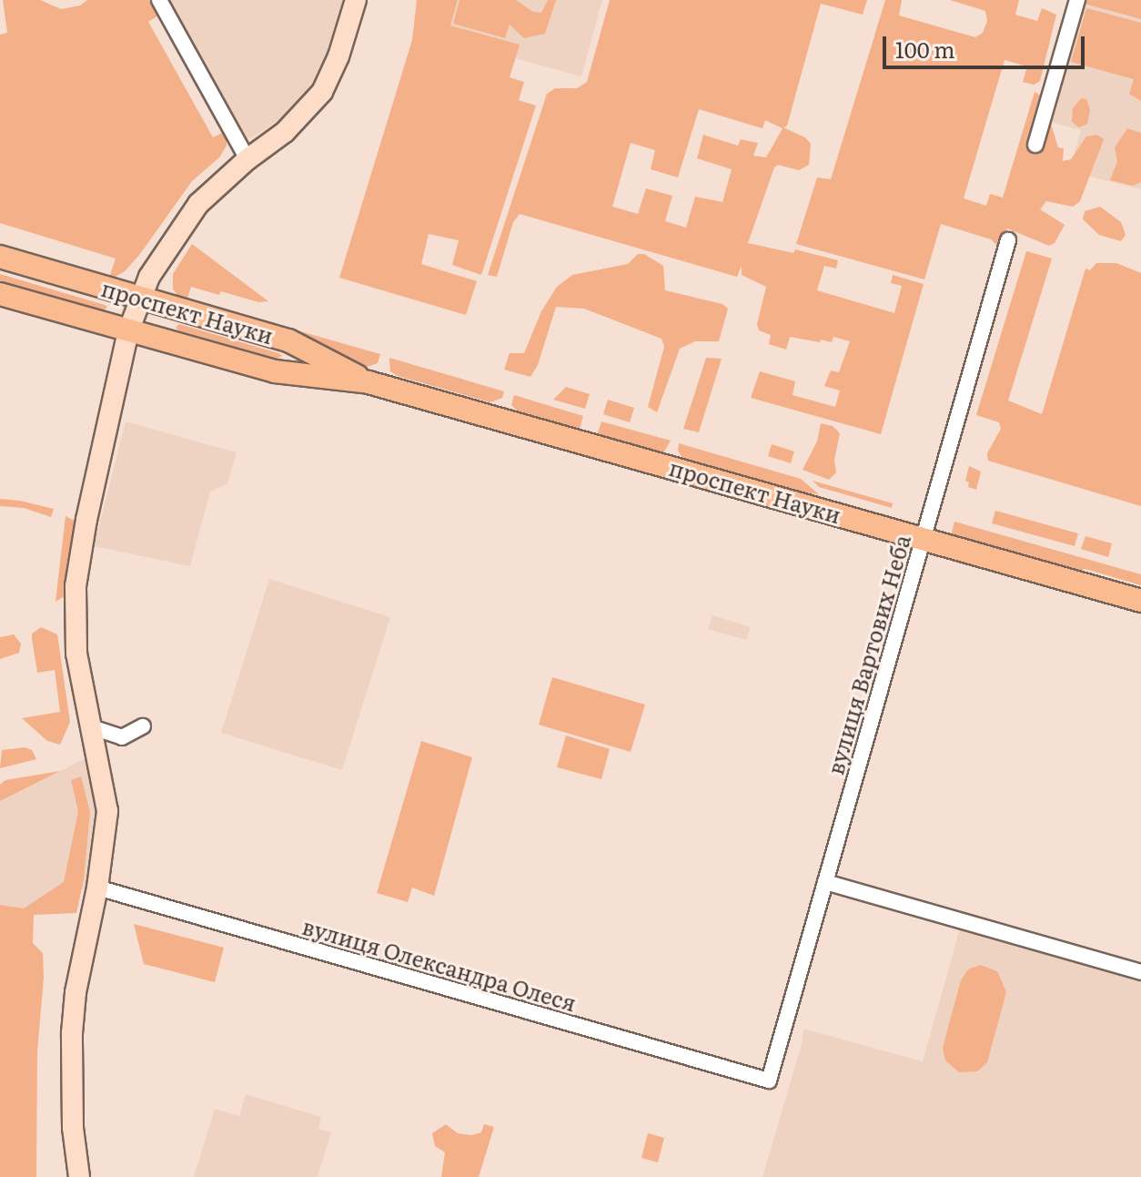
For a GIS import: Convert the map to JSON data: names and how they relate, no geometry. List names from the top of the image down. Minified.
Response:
{"streets":{"main road":["проспект Науки"],"street":["вулиця Вартових Неба","вулиця Олександра Олеся"]},"crossings":[["проспект Науки","вулиця Вартових Неба"],["вулиця Вартових Неба","вулиця Олександра Олеся"]],"scale_bar":"100 m"}
